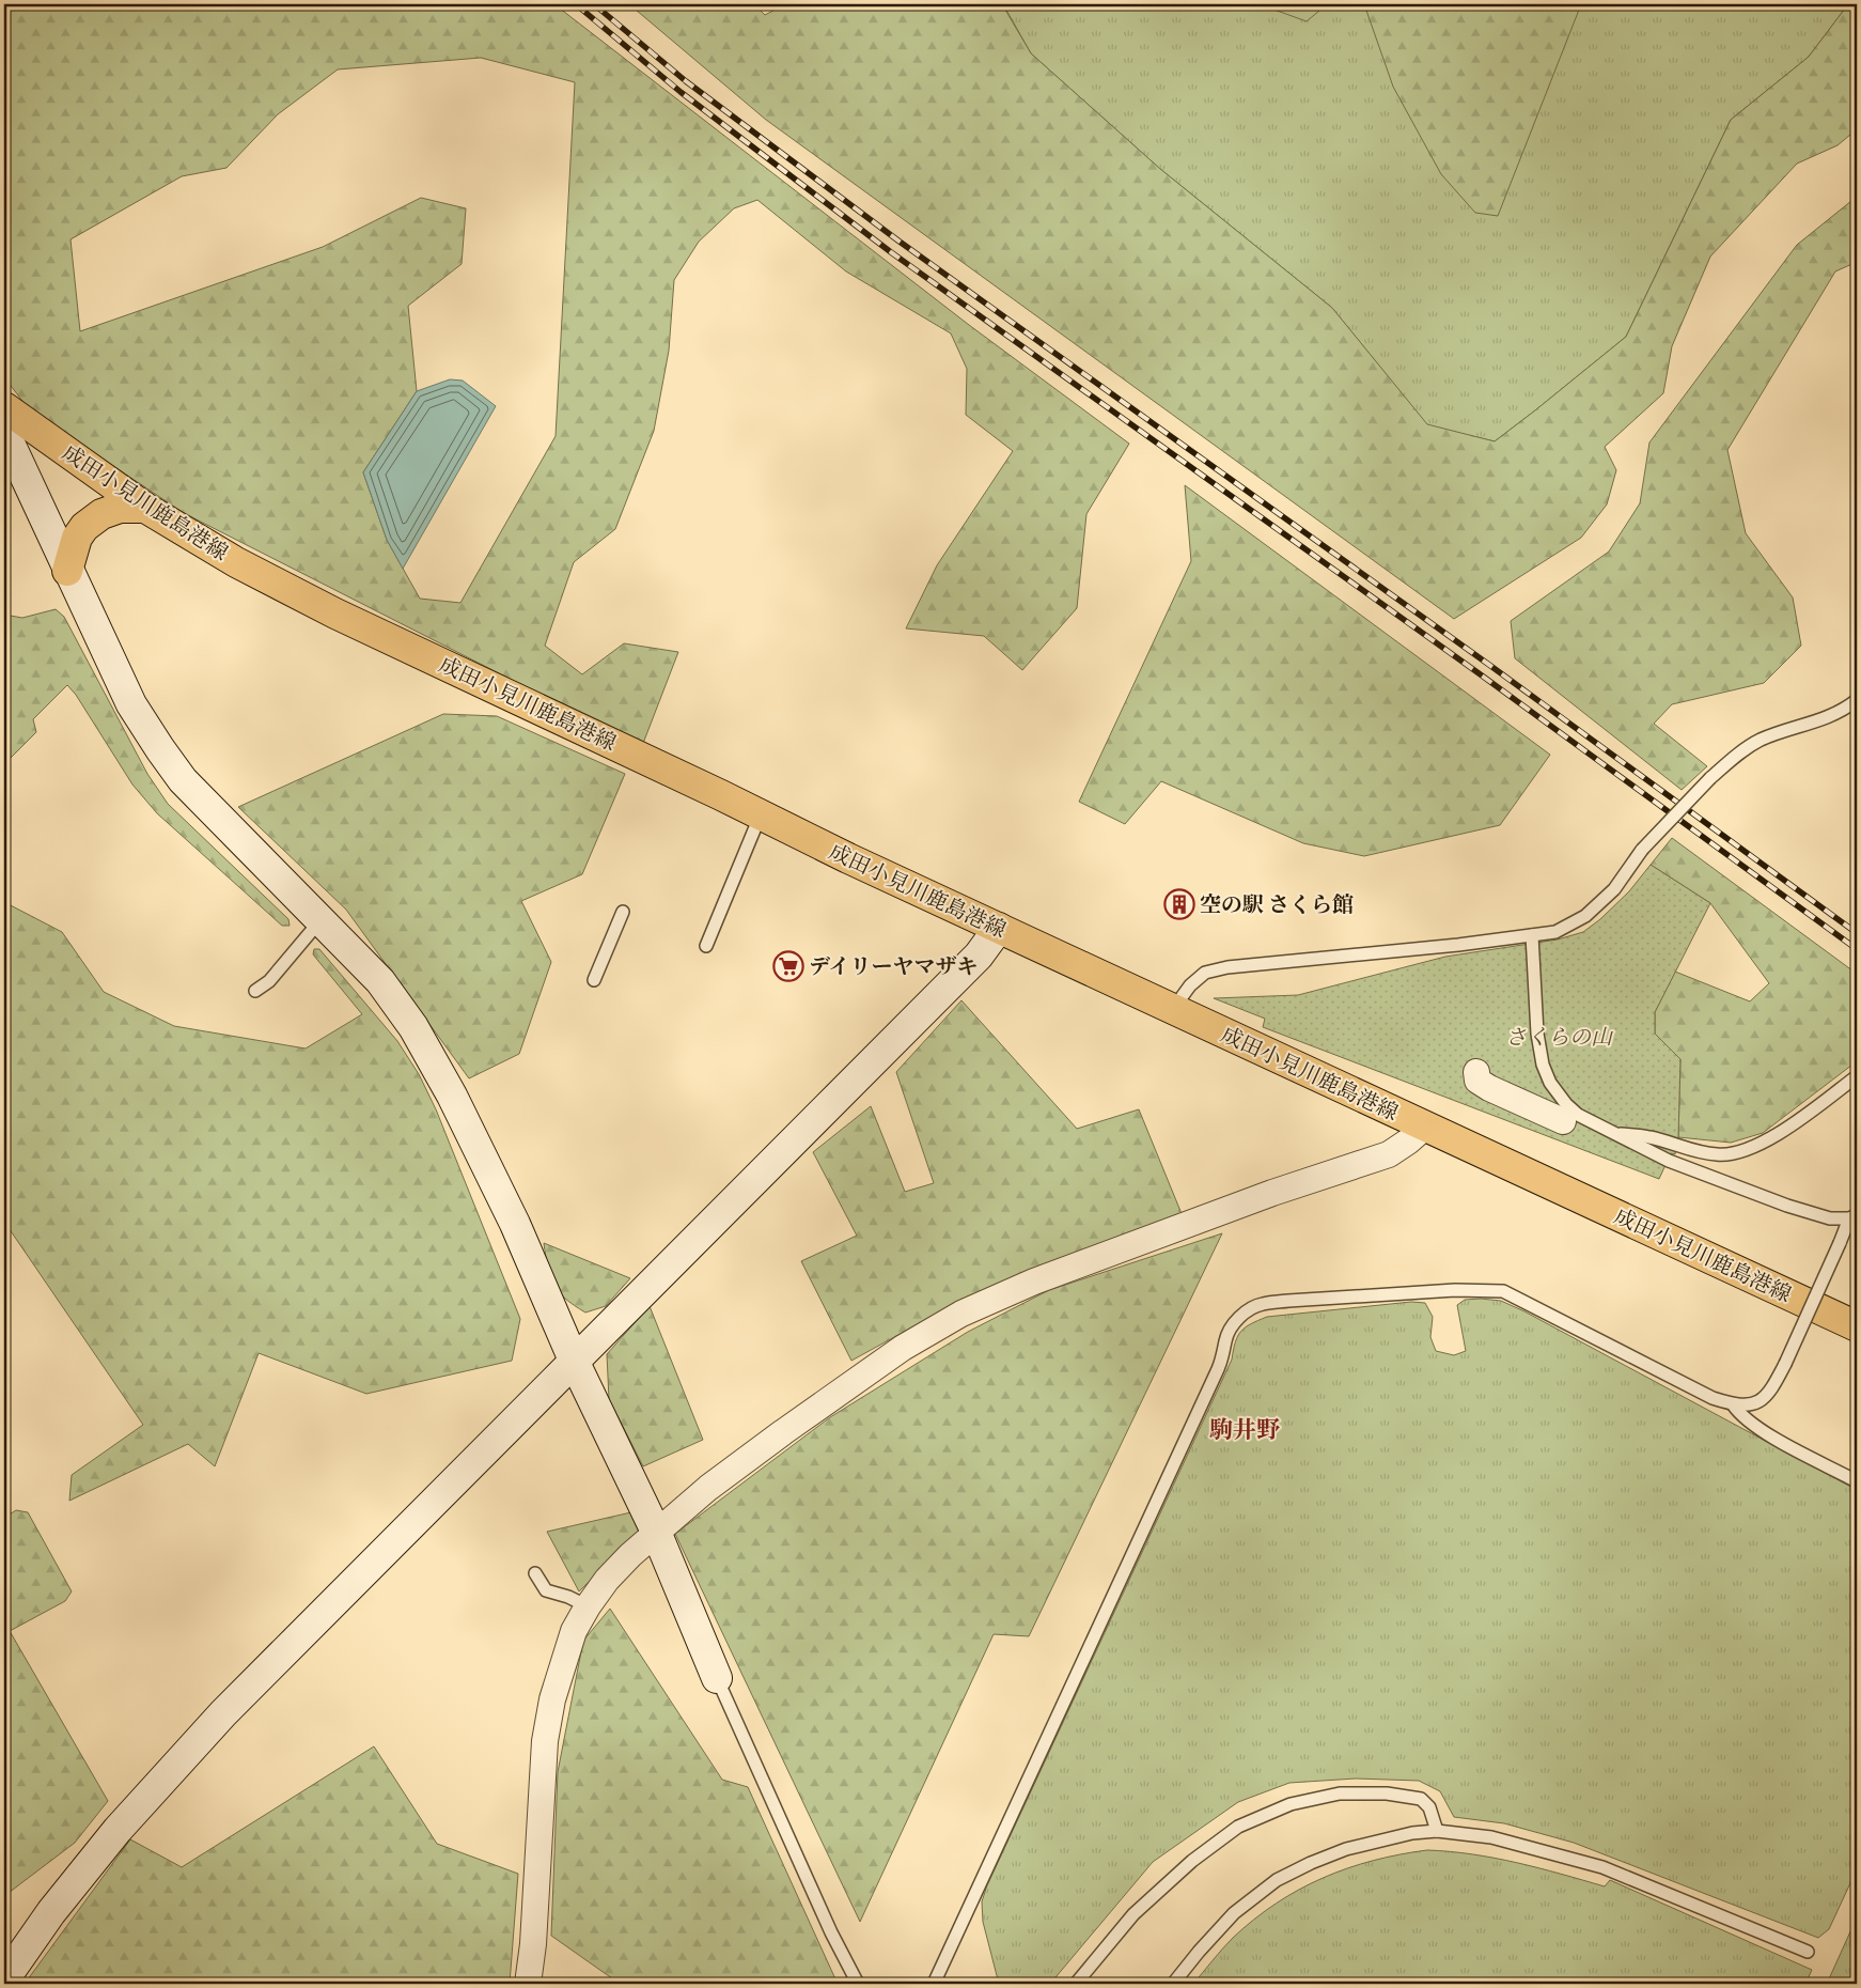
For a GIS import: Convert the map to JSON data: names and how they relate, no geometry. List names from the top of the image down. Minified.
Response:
{"streets":{"main road":["成田小見川鹿島港線"]},"districts":["駒井野"],"parks":["さくらの山"],"places":{"building":["空の駅 さくら館"],"supermarket":["デイリーヤマザキ"]}}
